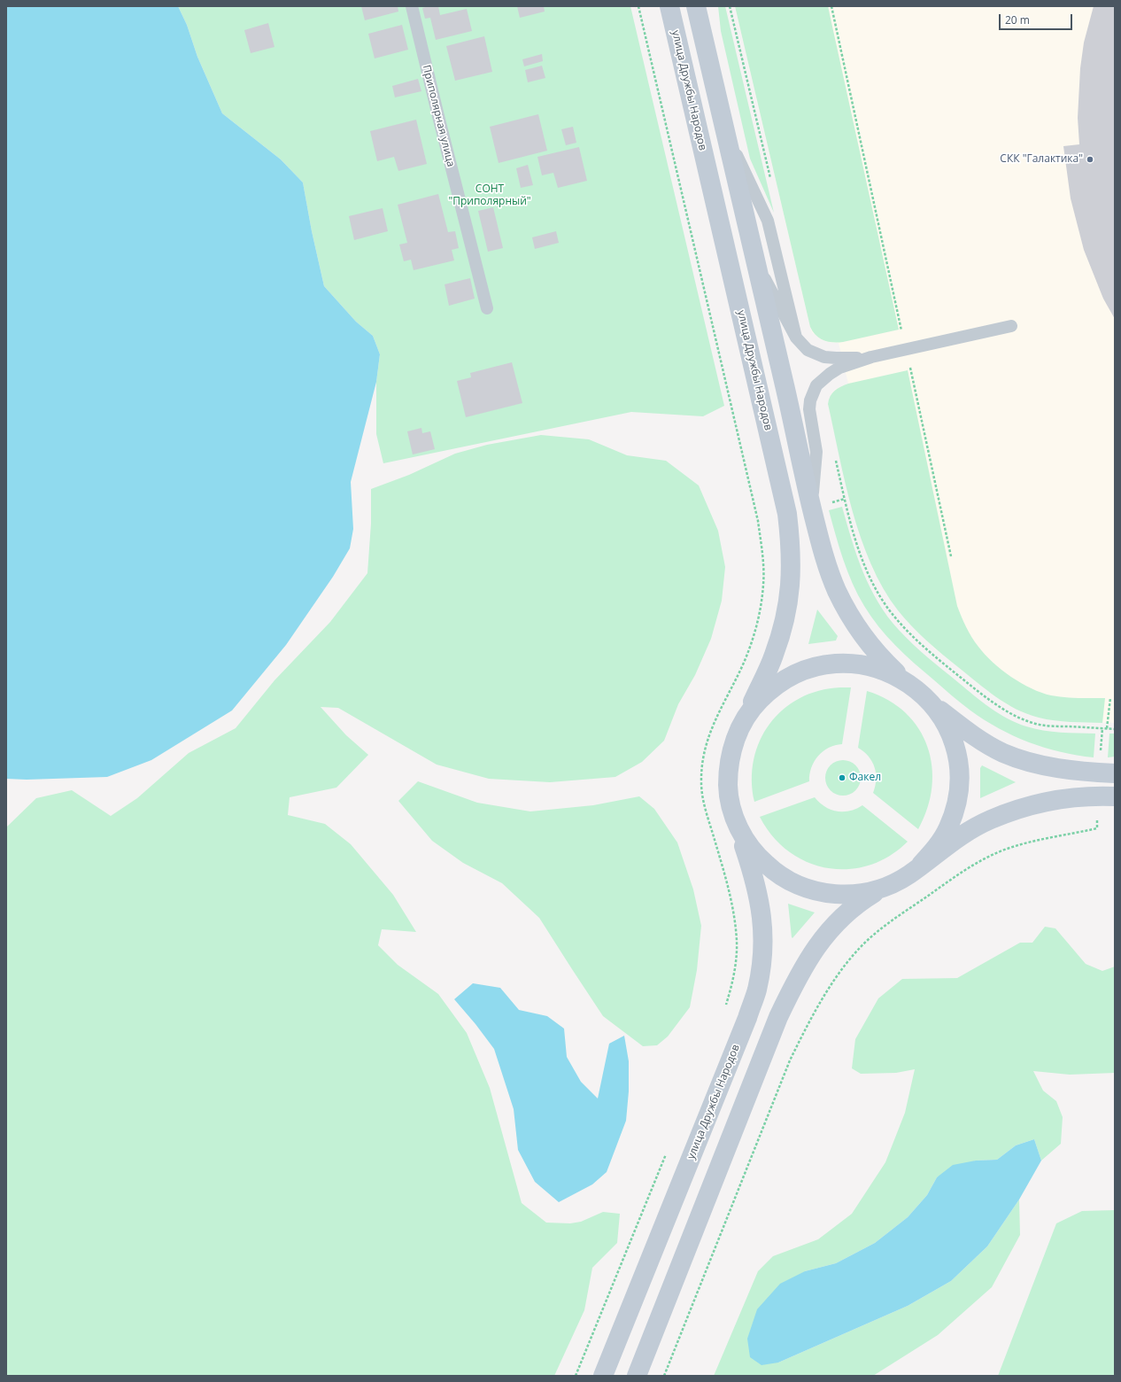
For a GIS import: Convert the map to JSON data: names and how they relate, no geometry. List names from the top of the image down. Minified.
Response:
{"streets":{"main road":["улица Дружбы Народов"],"lane":["Приполярная улица"]},"parks":["СОНТ \"Приполярный\""],"places":["СКК \"Галактика\"","Факел"],"scale_bar":"20 m"}
